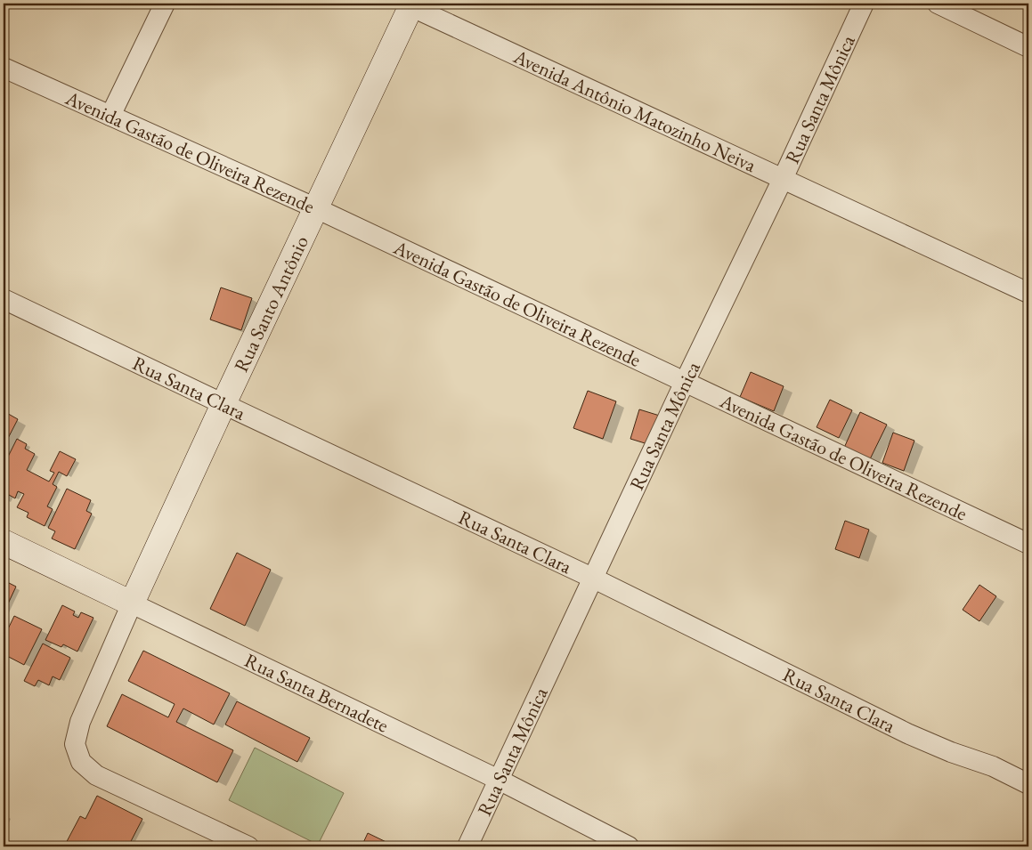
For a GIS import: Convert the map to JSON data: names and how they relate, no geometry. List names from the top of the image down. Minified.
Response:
{"streets":{"main road":["Rua Santo Antônio","Rua Santa Bernadete"],"street":["Rua Santa Mônica","Avenida Antônio Matozinho Neiva","Avenida Gastão de Oliveira Rezende","Rua Santa Clara"]},"crossings":[["Rua Santa Mônica","Avenida Antônio Matozinho Neiva"],["Rua Santa Mônica","Avenida Gastão de Oliveira Rezende"],["Rua Santa Mônica","Rua Santa Clara"],["Rua Santa Mônica","Rua Santa Bernadete"],["Avenida Antônio Matozinho Neiva","Rua Santo Antônio"],["Avenida Gastão de Oliveira Rezende","Rua Santo Antônio"],["Rua Santo Antônio","Rua Santa Clara"],["Rua Santo Antônio","Rua Santa Bernadete"]]}
